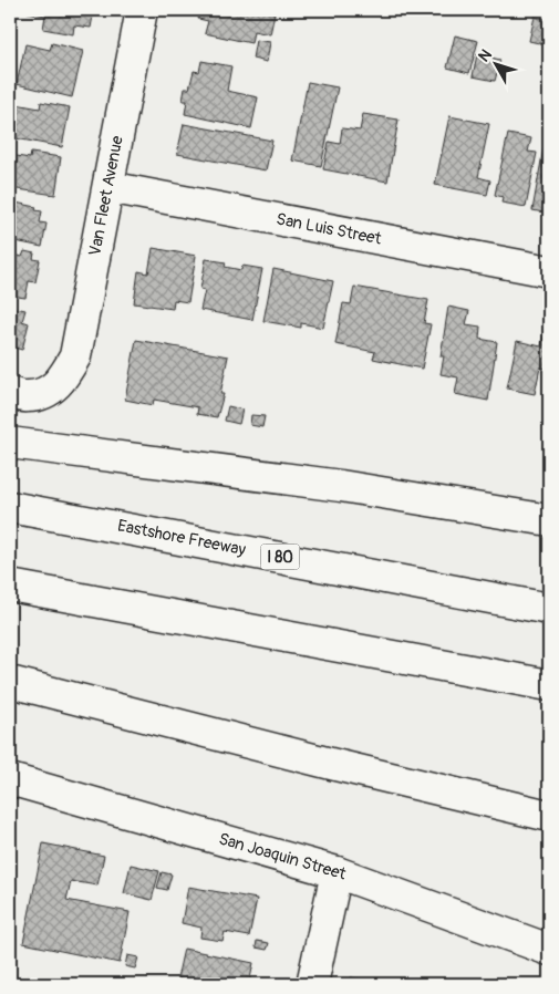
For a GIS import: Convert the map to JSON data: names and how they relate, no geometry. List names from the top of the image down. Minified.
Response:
{"streets":{"main road":["Van Fleet Avenue","San Luis Street","Eastshore Freeway","I 80","San Joaquin Street"]},"crossings":[["Van Fleet Avenue","San Luis Street"]],"north":"top left"}
